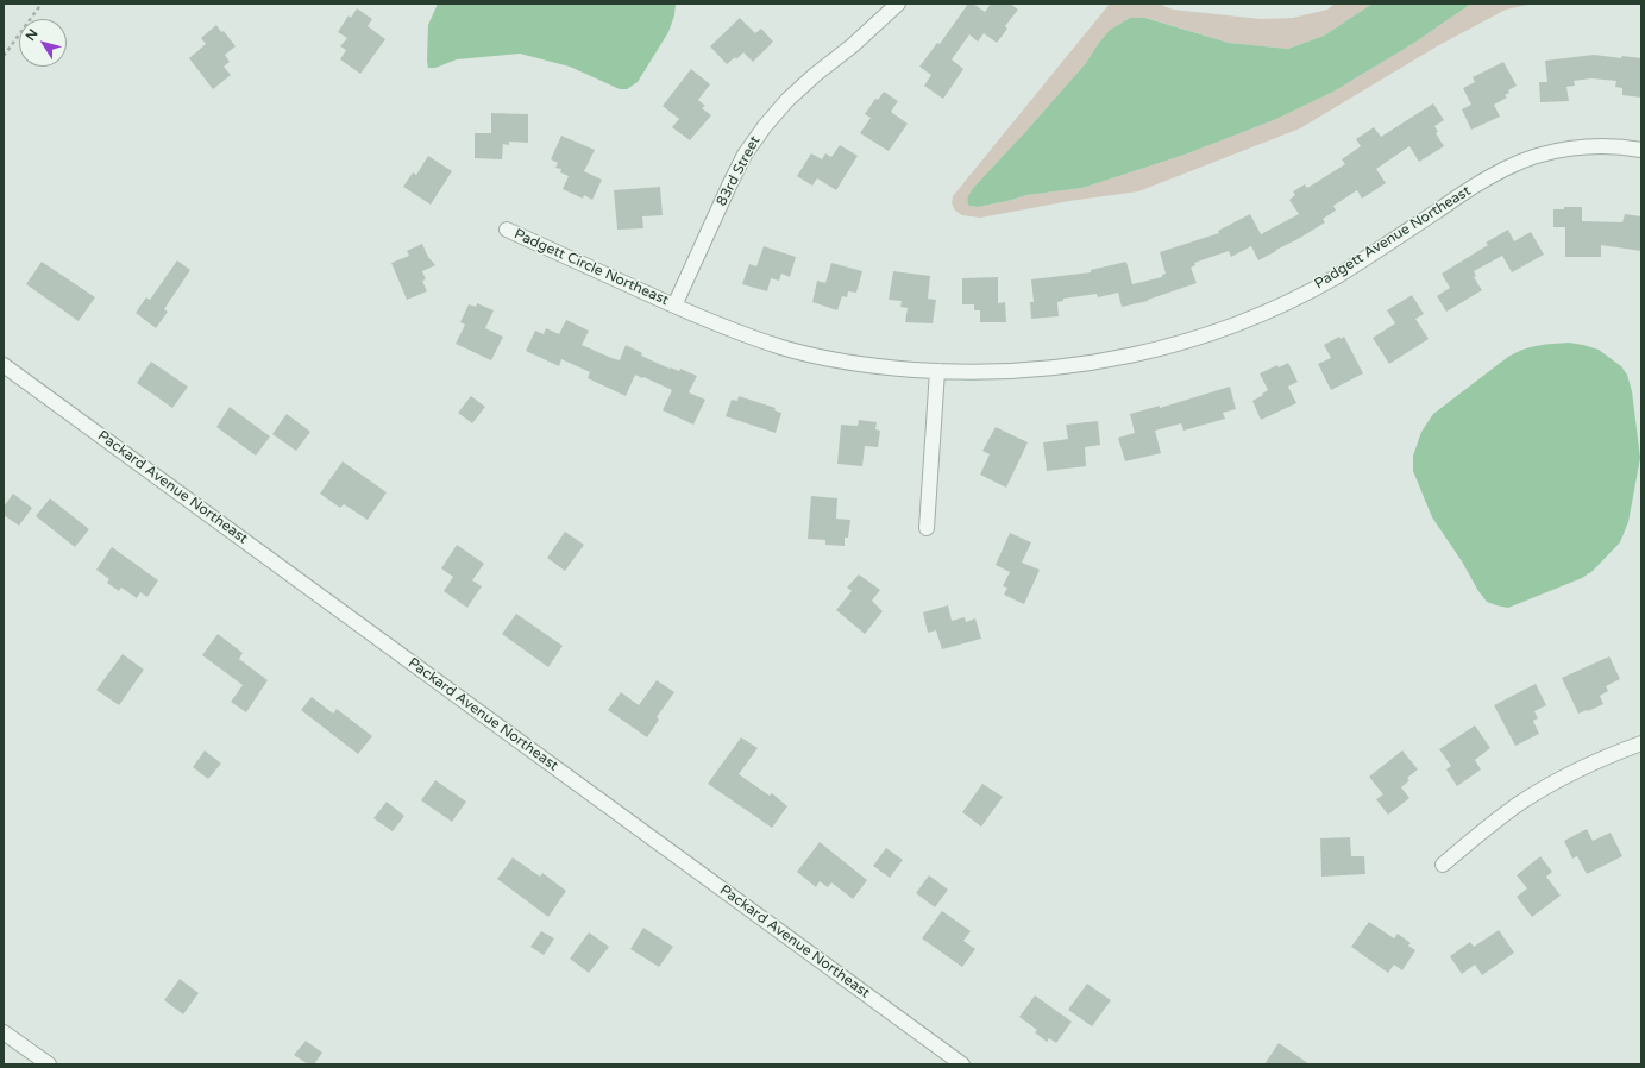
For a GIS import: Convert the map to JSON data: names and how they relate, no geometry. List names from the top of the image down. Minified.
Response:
{"streets":{"street":["83rd Street","Padgett Avenue Northeast","Padgett Circle Northeast","Packard Avenue Northeast"]},"crossings":[["83rd Street","Padgett Avenue Northeast"],["83rd Street","Padgett Circle Northeast"],["Padgett Avenue Northeast","Padgett Circle Northeast"]],"north":"top left"}
